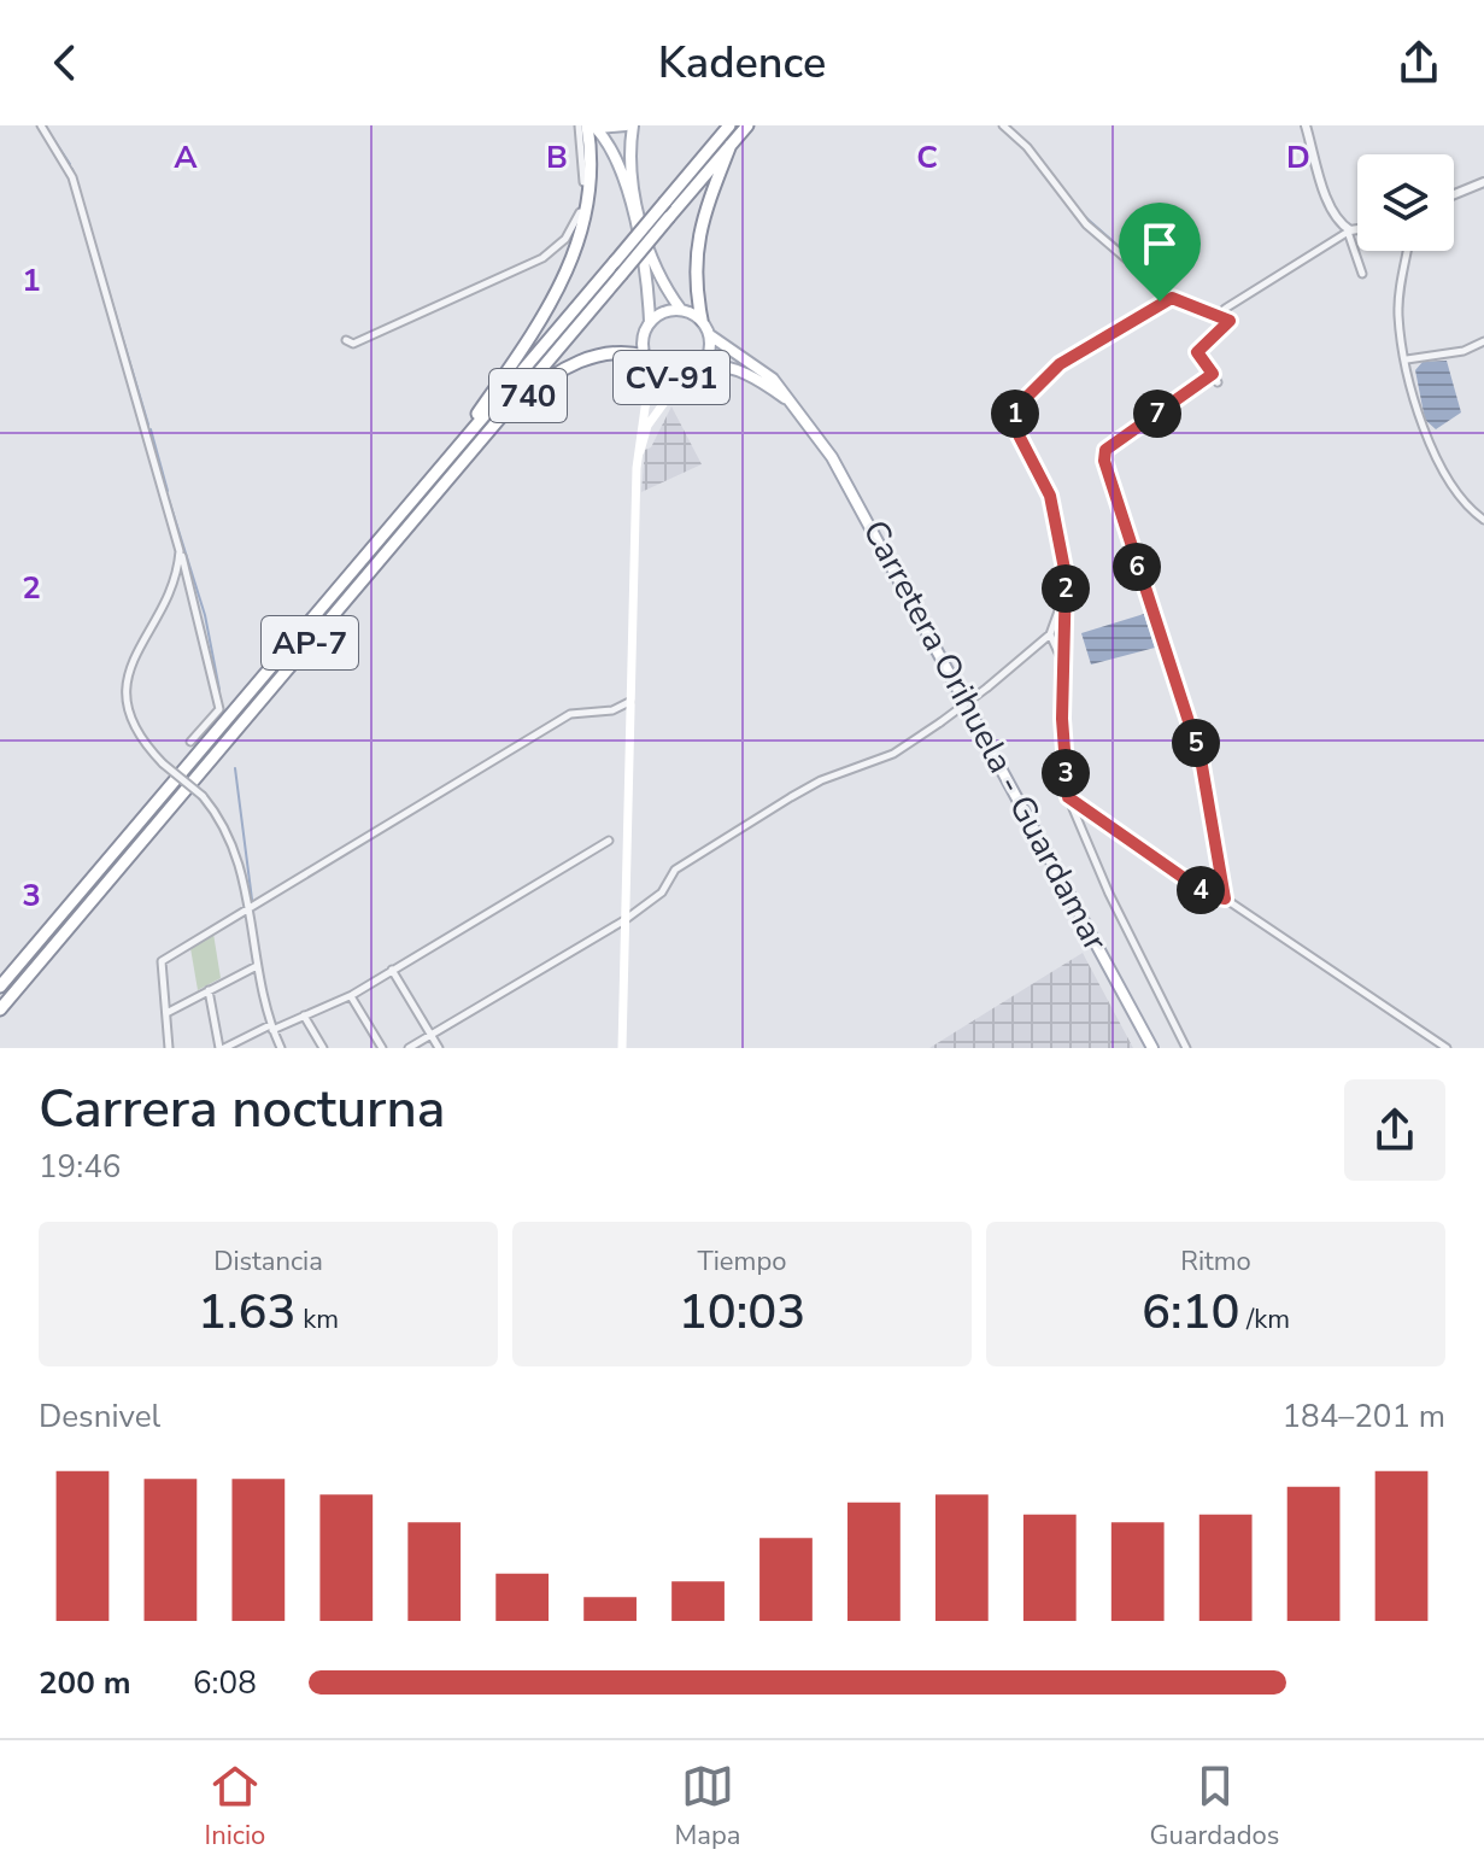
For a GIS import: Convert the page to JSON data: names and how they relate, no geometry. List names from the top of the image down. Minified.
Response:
{"streets":{"highway":["740","AP-7"],"main road":["CV-91","Carretera Orihuela - Guardamar"]},"crossings":[["CV-91","740"],["CV-91","Carretera Orihuela - Guardamar"],["740","AP-7"],["740","Carretera Orihuela - Guardamar"]],"page":{"header":"Kadence","pins":["1","7","6","2","5","3","4"],"heading":["Carrera nocturna","19:46"],"stats":[["Distancia","1.63 km"],["Tiempo","10:03"],["Ritmo","6:10 /km"]],"chart":["Desnivel","184–201 m"],"list":[{"name":"200 m","note":"6:08"}],"tabs":["Inicio","Mapa","Guardados"]},"grid":{"columns":["A","B","C","D"],"rows":["1","2","3"]}}
